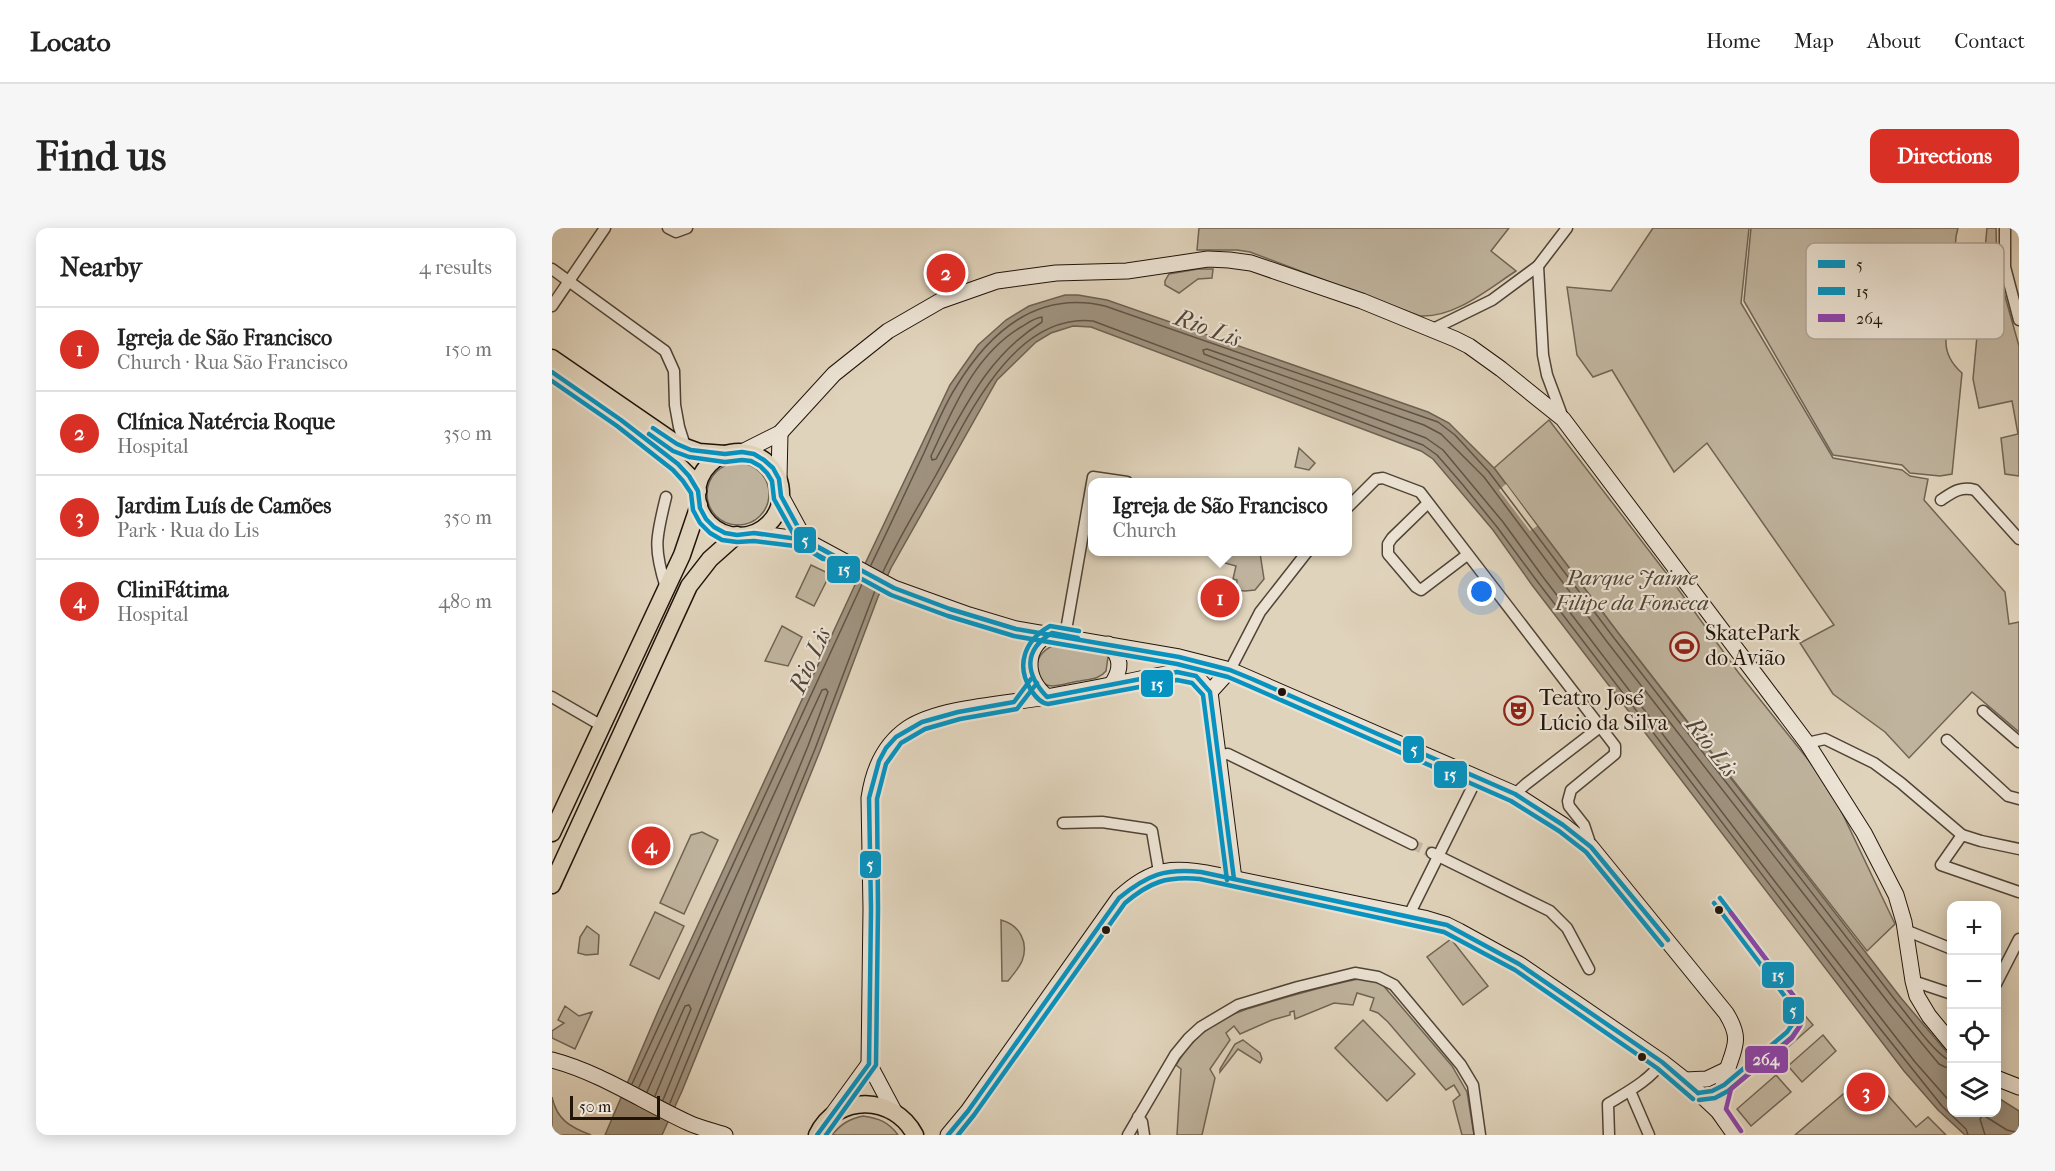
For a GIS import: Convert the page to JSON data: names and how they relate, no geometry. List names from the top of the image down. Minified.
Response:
{"water":["Rio Lis"],"parks":["Parque Jaime Filipe da Fonseca"],"places":{"sports":["SkatePark do Avião"],"theatre":["Teatro José Lúcio da Silva"]},"lines":["transit line 5","transit line 15","transit line 264"],"legend":["5","15","264"],"scale_bar":"50 m","page":{"header":"Locato","nav":["Home","Map","About","Contact"],"buttons":"Directions","title":"Find us","heading":["Nearby","4 results"],"pins":["2","1","4","3"],"list":[{"mark":"1","name":"Igreja de São Francisco","note":"Church · Rua São Francisco","value":"150 m"},{"mark":"2","name":"Clínica Natércia Roque","note":"Hospital","value":"350 m"},{"mark":"3","name":"Jardim Luís de Camões","note":"Park · Rua do Lis","value":"350 m"},{"mark":"4","name":"CliniFátima","note":"Hospital","value":"480 m"}],"popup":["Igreja de São Francisco","Church"],"map_buttons":["+","−"],"scale":"50 m"}}
